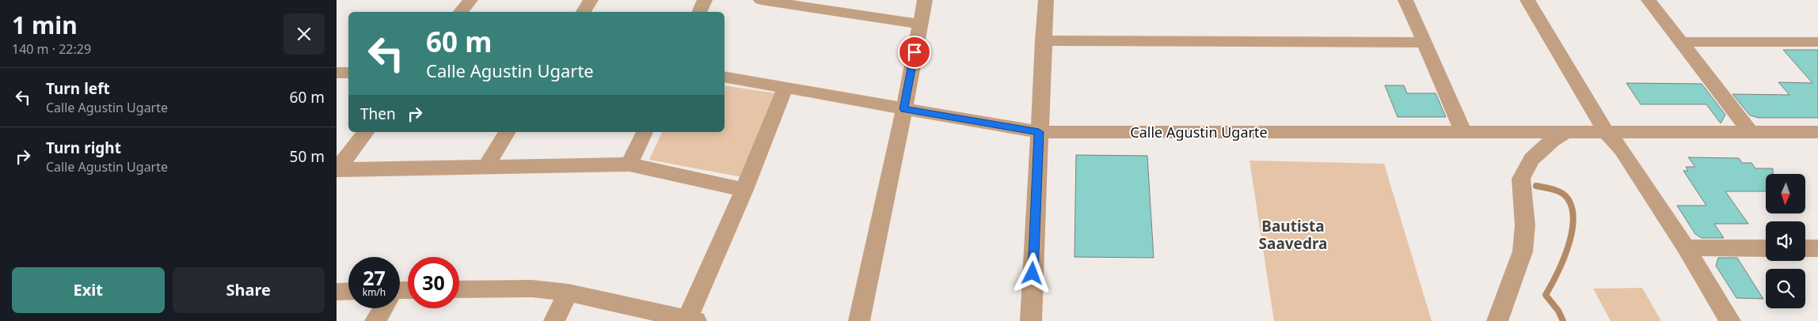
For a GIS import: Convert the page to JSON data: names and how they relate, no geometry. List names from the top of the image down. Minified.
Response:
{"streets":{"street":["Calle Agustin Ugarte"]},"districts":["Bautista Saavedra"],"north":"bottom","page":{"heading":["1 min","140 m · 22:29"],"turn":["60 m","Calle Agustin Ugarte"],"list":[{"name":"Turn left","note":"Calle Agustin Ugarte","value":"60 m"},{"name":"Turn right","note":"Calle Agustin Ugarte","value":"50 m"}],"then":"Then","speed":"27 km/h","limit":"30","buttons":["Exit","Share"]}}
